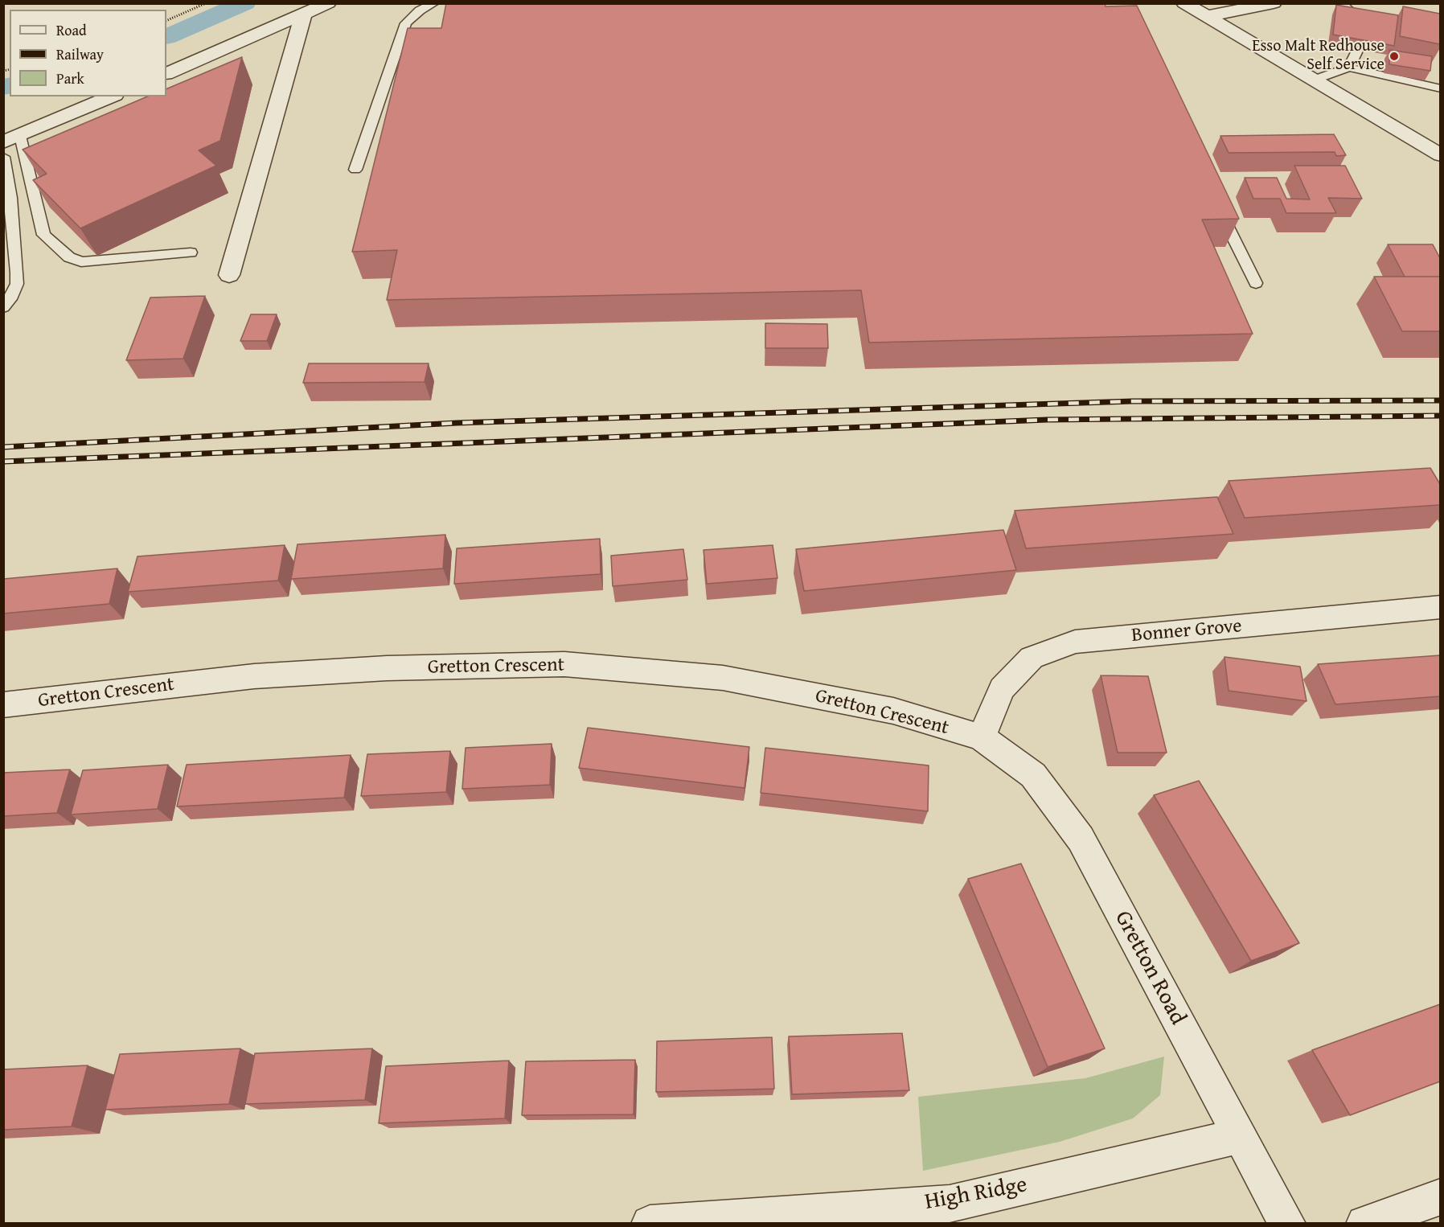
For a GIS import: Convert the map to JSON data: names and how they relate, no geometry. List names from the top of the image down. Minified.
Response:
{"streets":{"street":["Bonner Grove","Gretton Crescent","Gretton Road","High Ridge"]},"crossings":[["Bonner Grove","Gretton Crescent"],["Bonner Grove","Gretton Road"],["Gretton Crescent","Gretton Road"],["Gretton Road","High Ridge"]],"places":["Esso Malt Redhouse Self Service"],"legend":["Road","Railway","Park"]}
